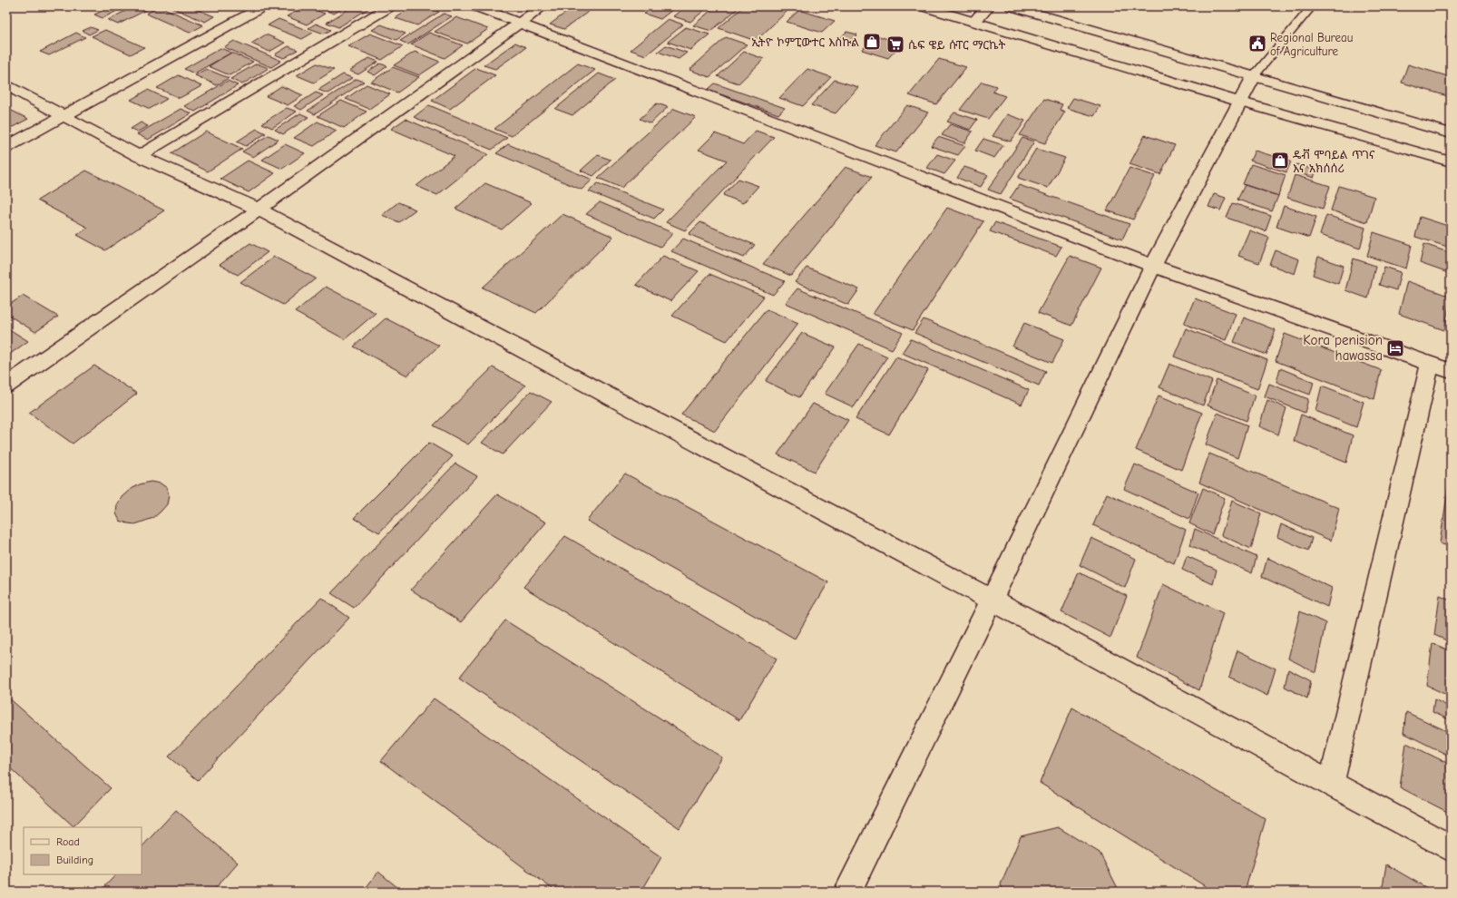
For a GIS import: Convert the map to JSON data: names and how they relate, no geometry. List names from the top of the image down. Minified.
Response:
{"places":{"shop":["ኢትዮ ኮምፒውተር እስኩል","ዴቭ ሞባይል ጥገና እና አክሰሰሪ"],"public building":["Regional Bureau of Agriculture"],"supermarket":["ሴፍ ዌይ ሱፐር ማርኬት"],"hotel":["Kora penision hawassa"]},"legend":["Road","Building"]}
